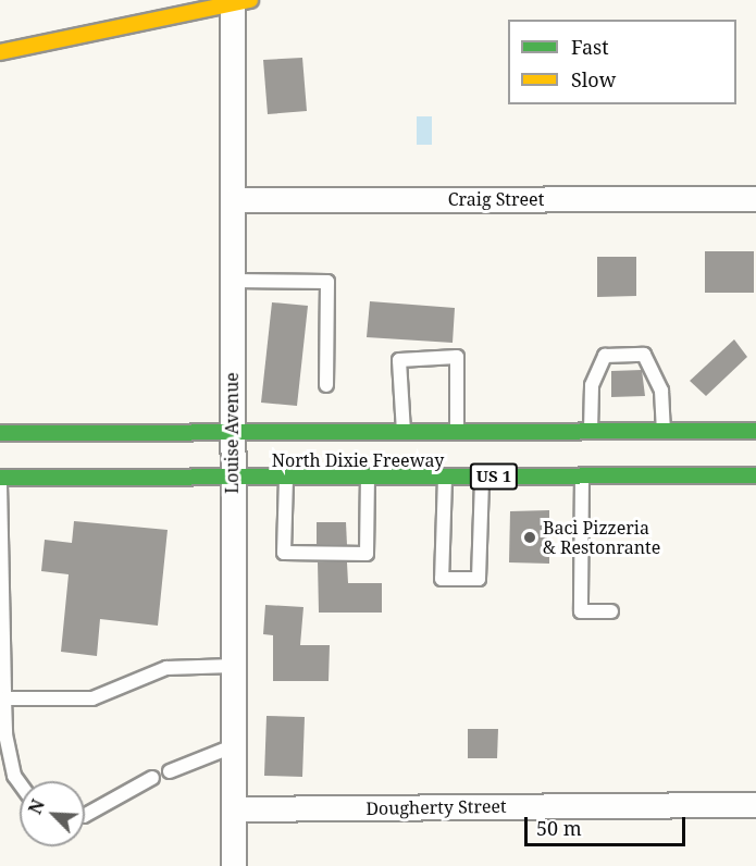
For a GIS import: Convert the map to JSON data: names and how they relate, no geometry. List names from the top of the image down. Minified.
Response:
{"streets":{"main road":["North Dixie Freeway","US 1"],"street":["Craig Street","Louise Avenue","Dougherty Street"]},"crossings":[["Craig Street","Louise Avenue"],["Louise Avenue","North Dixie Freeway"],["Louise Avenue","Dougherty Street"]],"places":["Baci Pizzeria & Restonrante"],"legend":["Fast","Slow"],"scale_bar":"50 m","north":"top left"}
